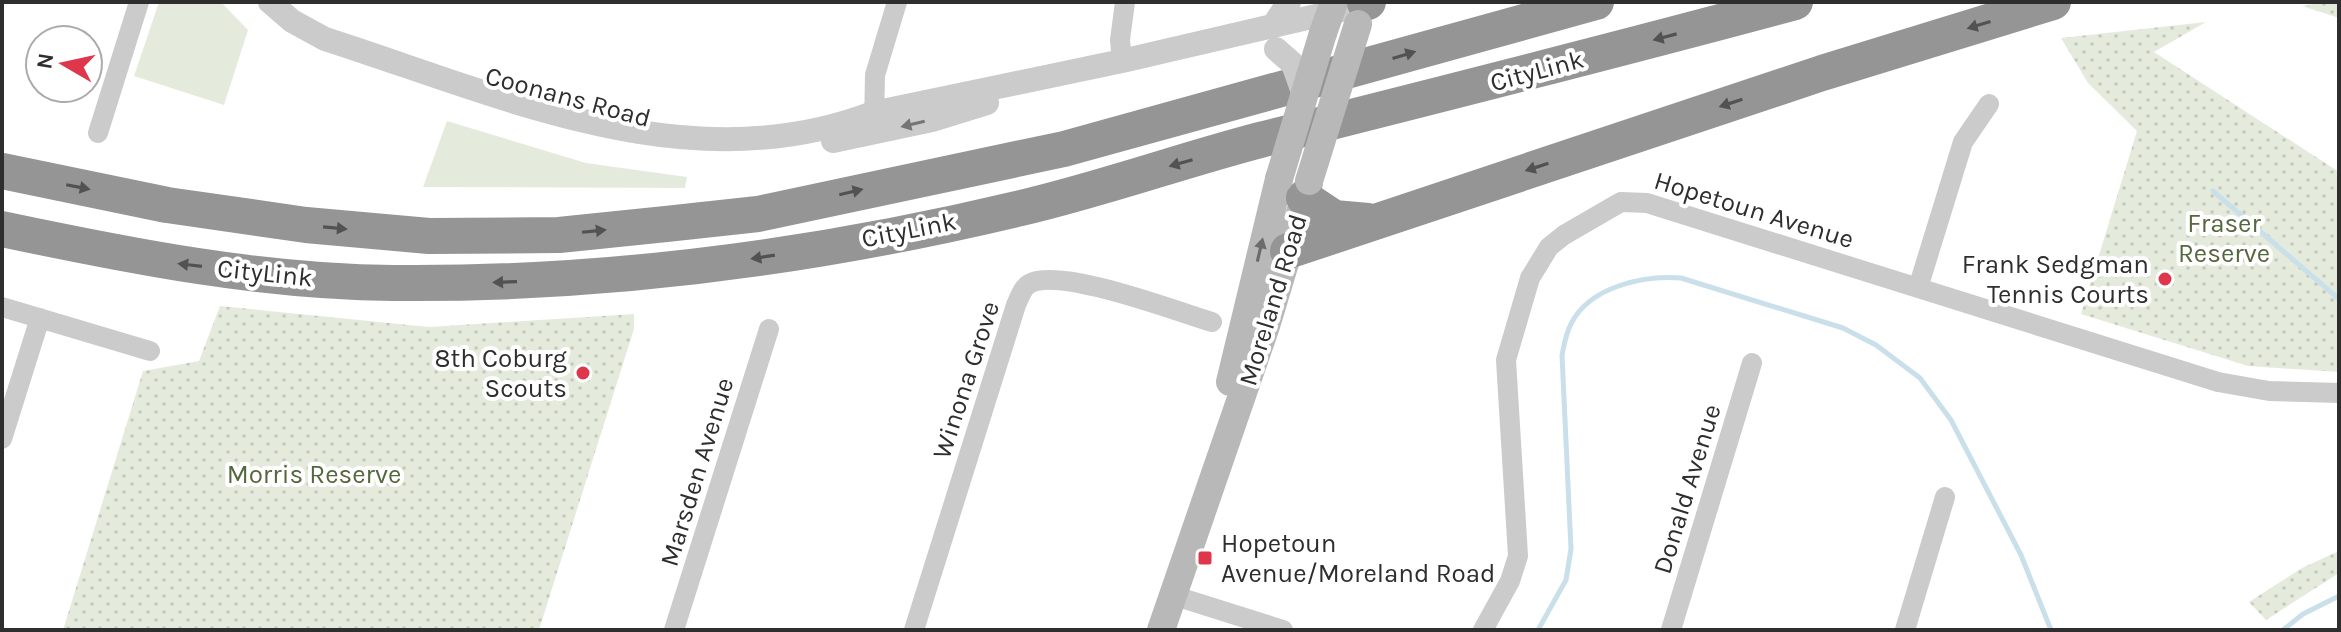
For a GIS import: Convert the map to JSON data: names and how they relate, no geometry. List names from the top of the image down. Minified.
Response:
{"streets":{"highway":["CityLink"],"main road":["Moreland Road"],"street":["Coonans Road","Hopetoun Avenue","Winona Grove","Marsden Avenue","Donald Avenue"]},"parks":["Fraser Reserve","Morris Reserve"],"places":{"other":["Frank Sedgman Tennis Courts","8th Coburg Scouts"],"transit":["Hopetoun Avenue/Moreland Road"]},"north":"left"}
